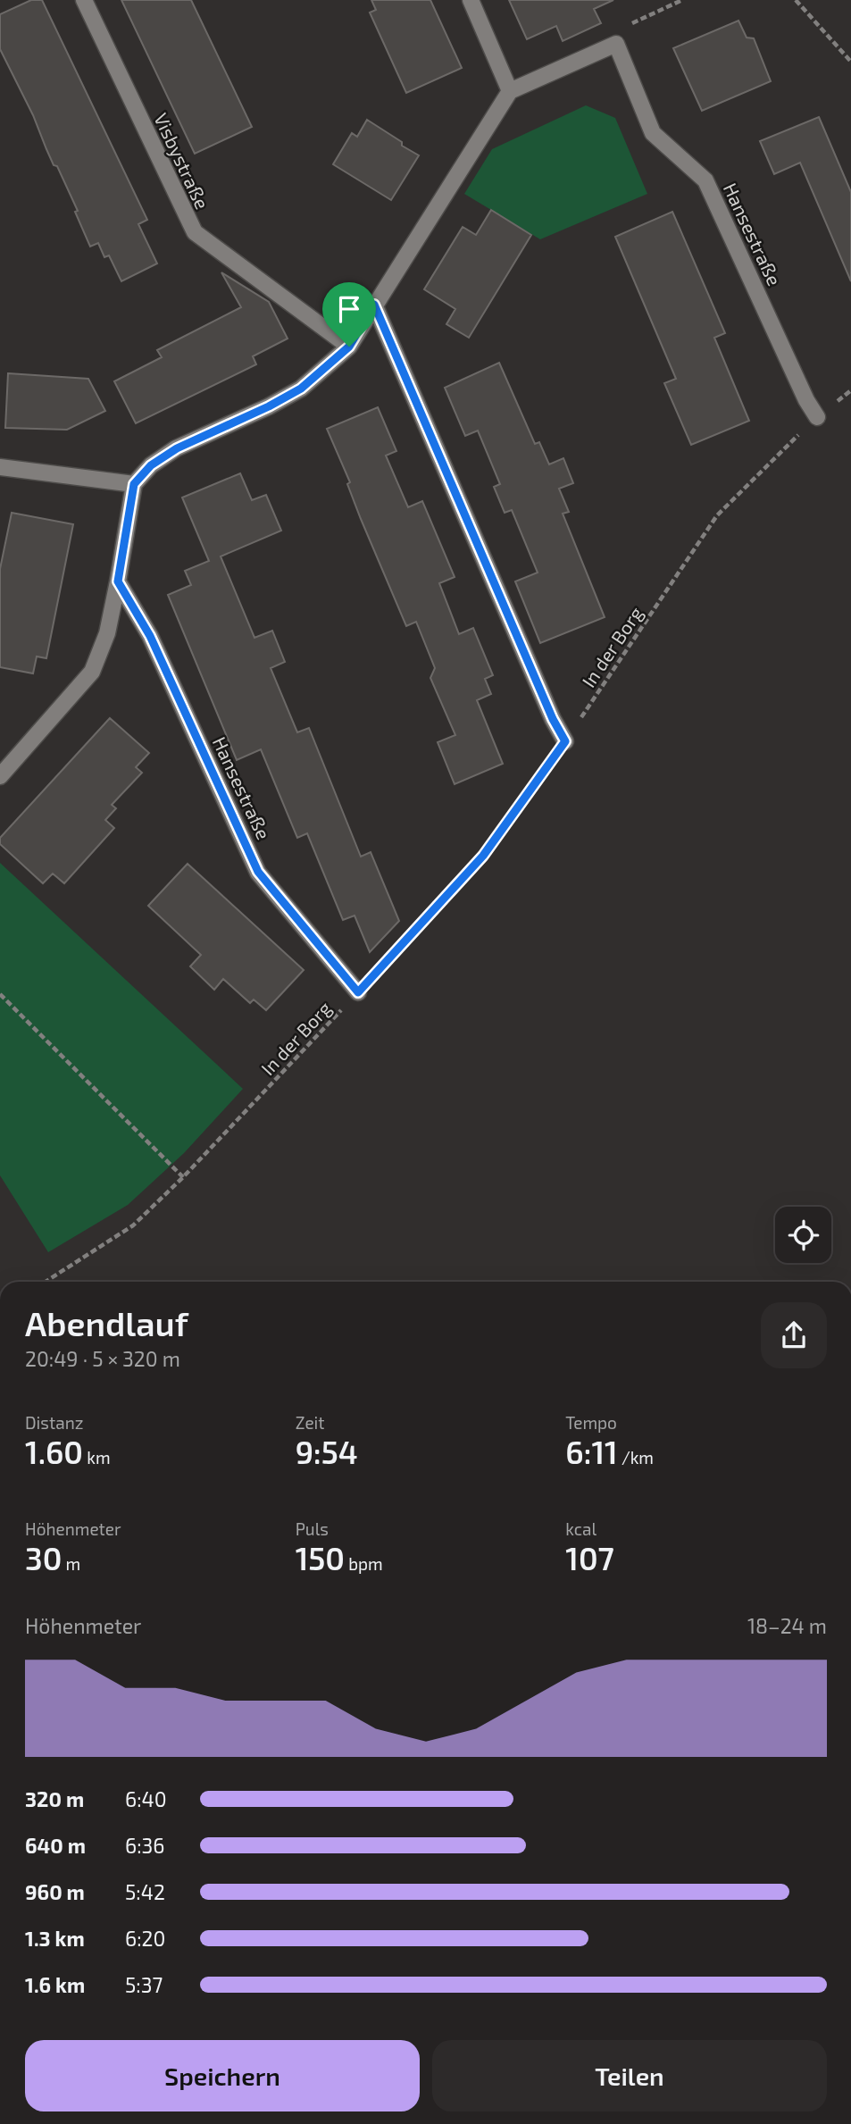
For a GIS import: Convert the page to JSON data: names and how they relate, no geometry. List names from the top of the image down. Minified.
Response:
{"streets":{"street":["Visbystraße","Hansestraße"],"path":["In der Borg"]},"crossings":[["Hansestraße","In der Borg"]],"page":{"heading":["Abendlauf","20:49 · 5 × 320 m"],"stats":[["Distanz","1.60 km"],["Zeit","9:54"],["Tempo","6:11 /km"],["Höhenmeter","30 m"],["Puls","150 bpm"],["kcal","107"]],"chart":["Höhenmeter","18–24 m"],"list":[{"name":"320 m","note":"6:40"},{"name":"640 m","note":"6:36"},{"name":"960 m","note":"5:42"},{"name":"1.3 km","note":"6:20"},{"name":"1.6 km","note":"5:37"}],"buttons":["Speichern","Teilen"]}}
